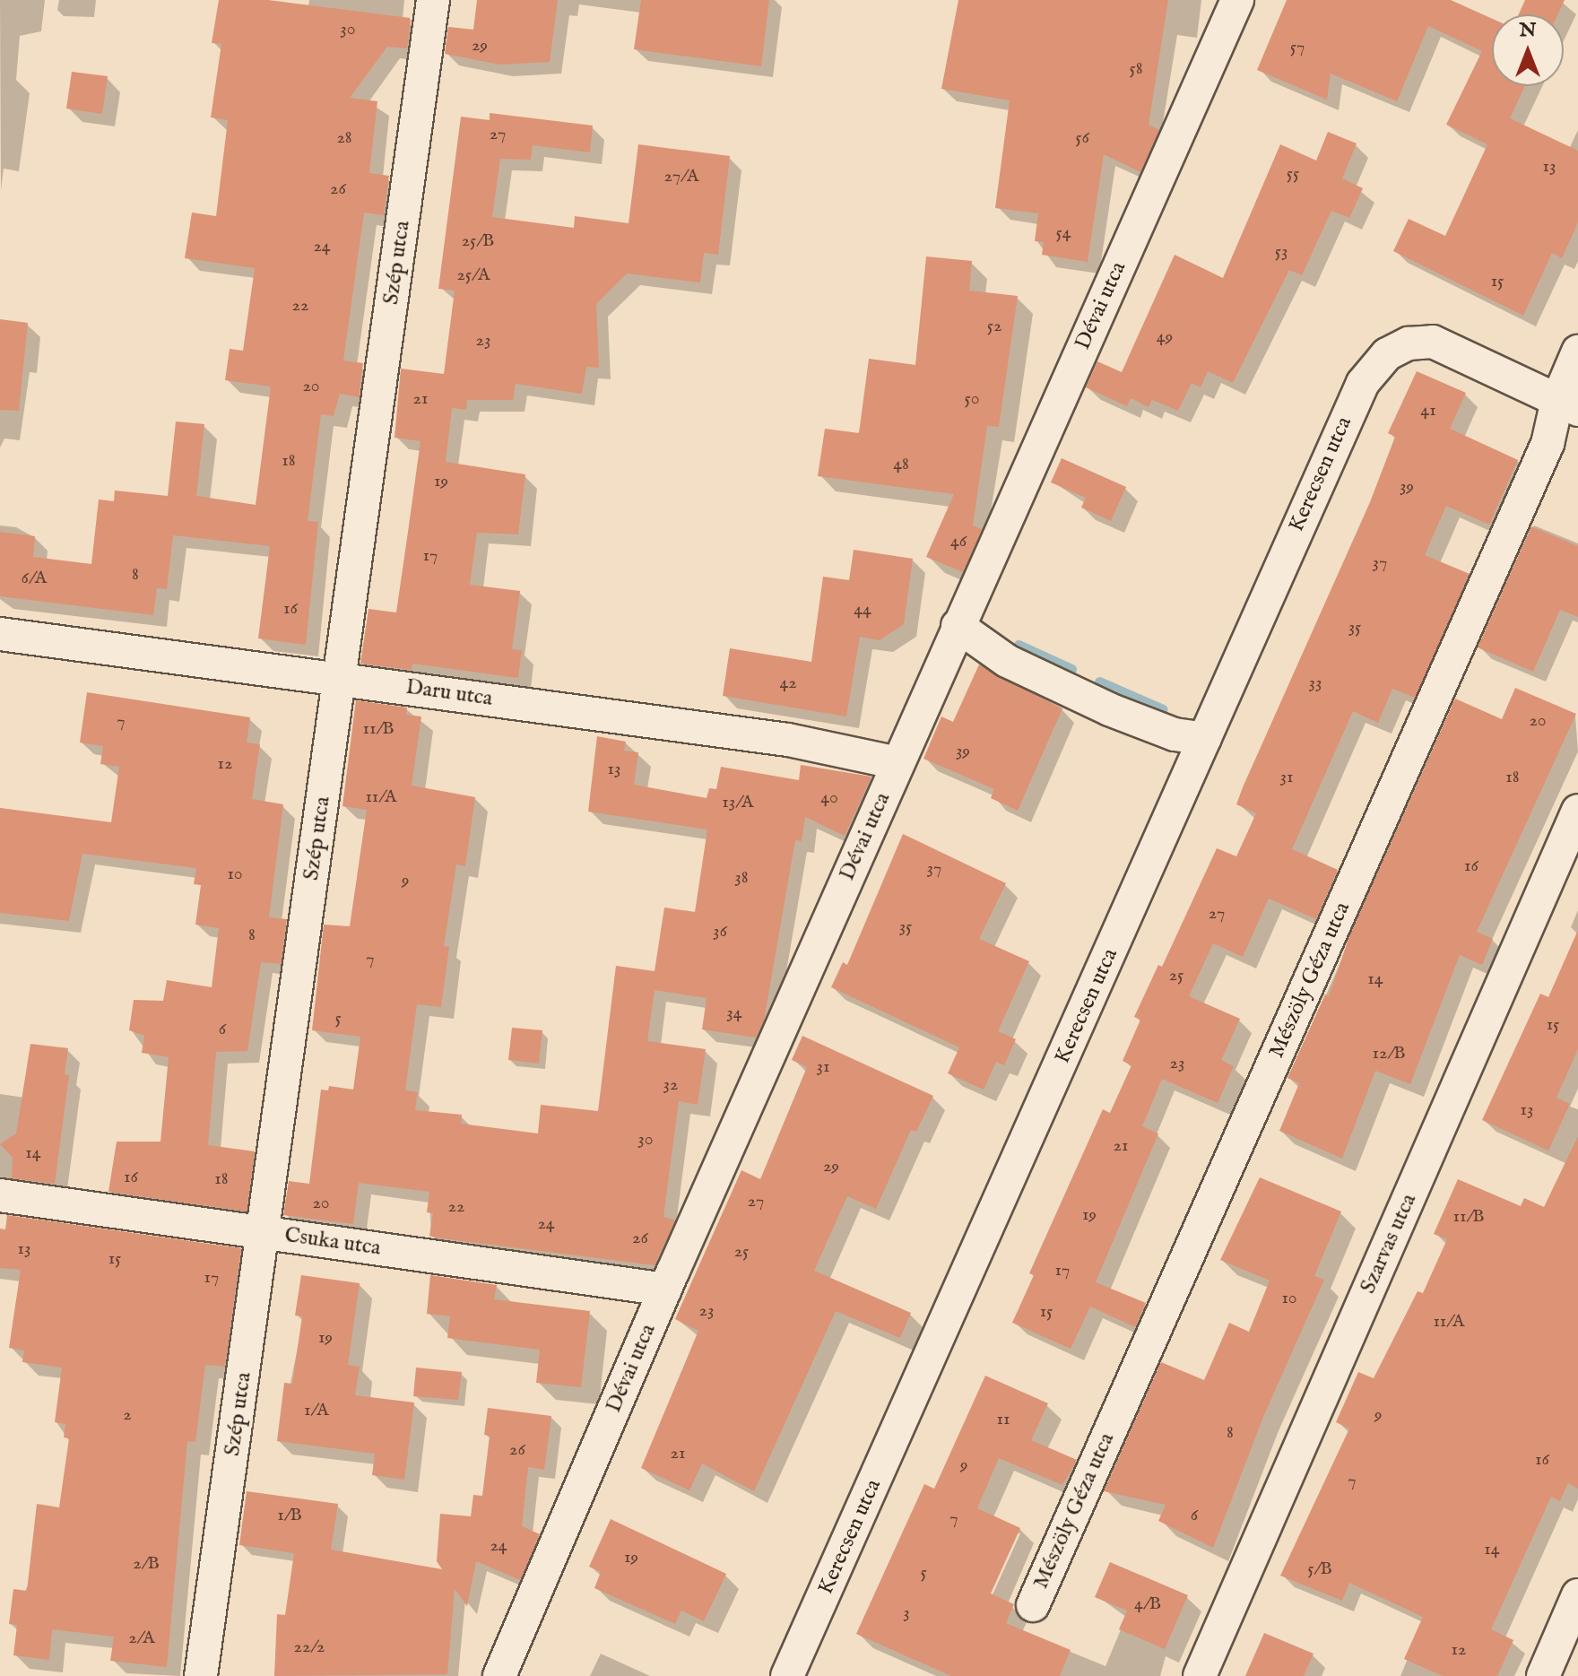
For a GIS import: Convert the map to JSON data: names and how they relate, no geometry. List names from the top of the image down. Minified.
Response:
{"streets":{"street":["Szép utca","Dévai utca","Kerecsen utca","Daru utca","Mészöly Géza utca","Csuka utca","Szarvas utca"]},"crossings":[["Szép utca","Daru utca"],["Szép utca","Csuka utca"],["Dévai utca","Daru utca"],["Dévai utca","Csuka utca"],["Kerecsen utca","Mészöly Géza utca"]],"house_numbers":["30","29","57","58","27","28","56","13","55","27/A","26","54","25/B","24","53","25/A","15","22","52","49","23","20","21","50","41","18","48","19","39","46","17","37","8","6/A","16","44","35","42","33","20","7","11/B","39","12","13","31","18","11/A","40","13/A","16","37","10","38","9","27","35","36","8","7","25","14","34","5","15","6","12/B","23","31","32","13","30","21","14","29","16","18","27","20","22","19","11/B","24","26","13","25","15","17","17","10","23","15","11/A","19","1/A","2","9","11","8","26","21","16","9","7","1/B","6","7","24","14","19","2/B","5/B","5","4/B","3","2/A","22/2","12"],"north":"top"}
